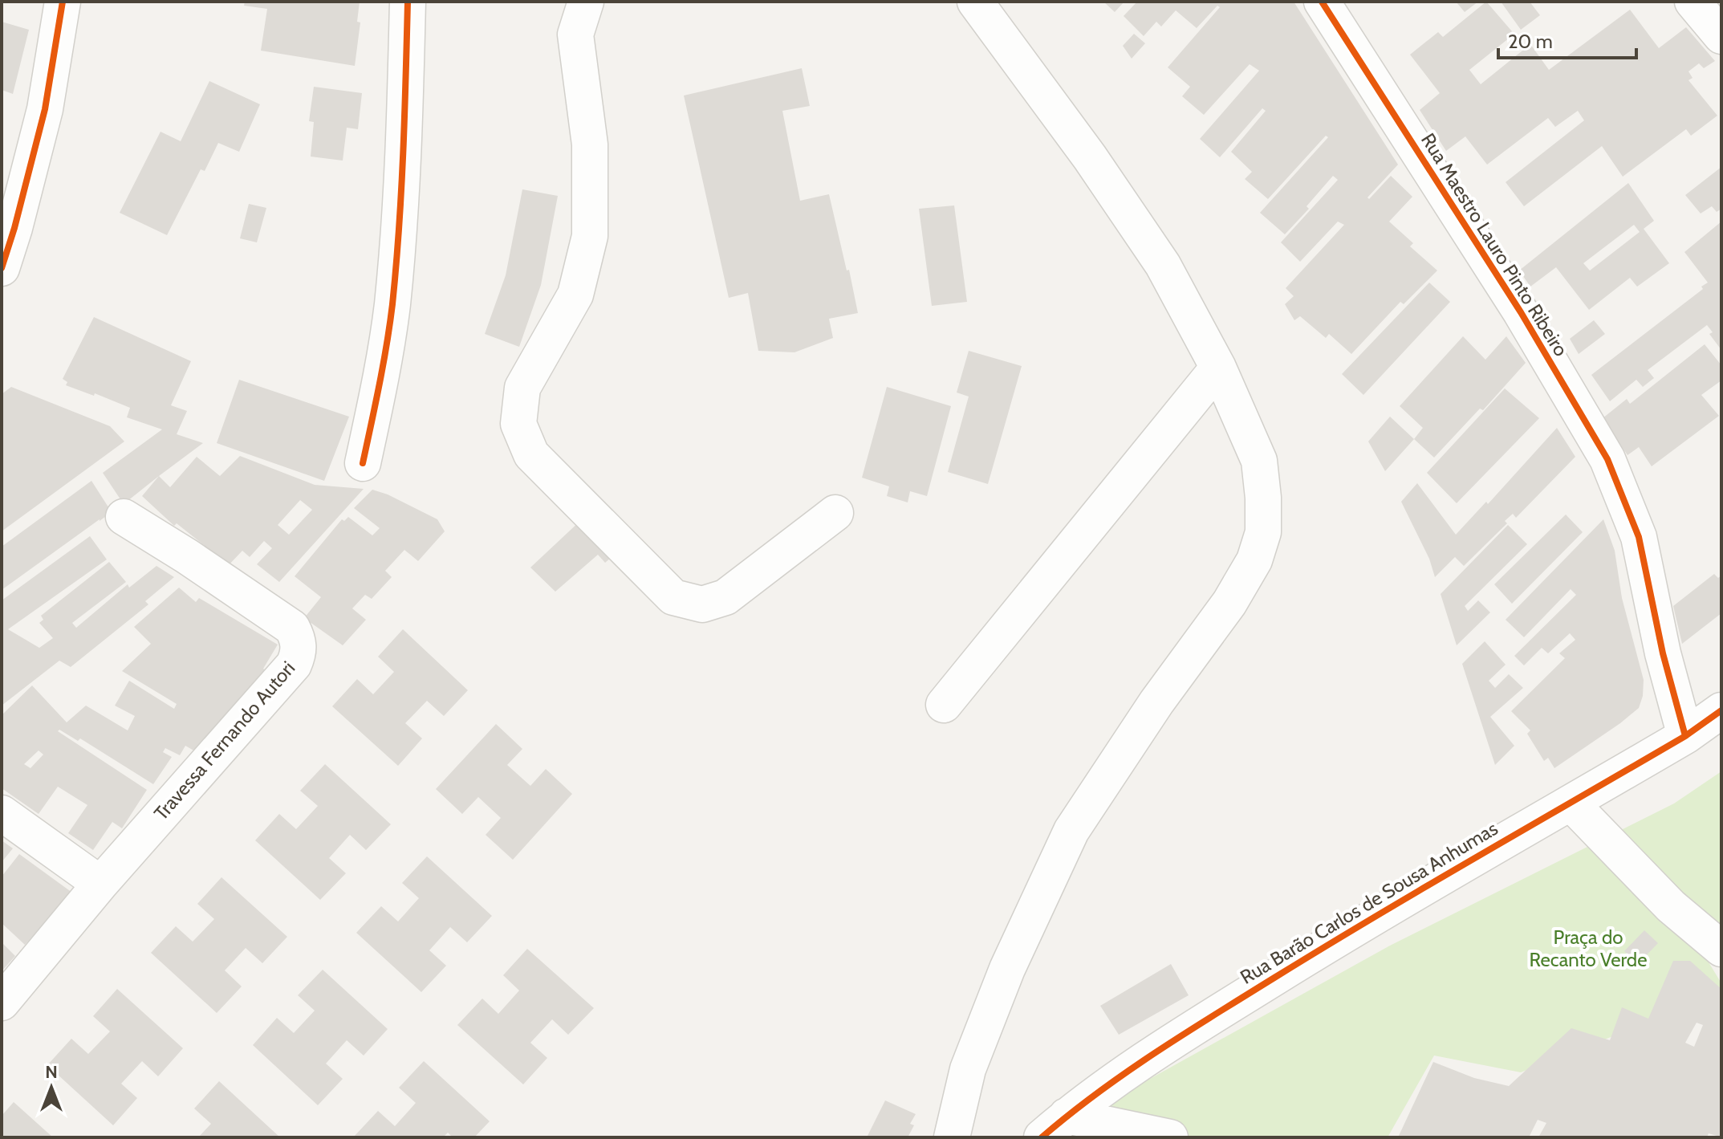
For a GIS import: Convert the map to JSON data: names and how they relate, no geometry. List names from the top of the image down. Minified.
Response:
{"streets":{"street":["Rua Maestro Lauro Pinto Ribeiro","Travessa Fernando Autori","Rua Barão Carlos de Sousa Anhumas"]},"crossings":[["Rua Maestro Lauro Pinto Ribeiro","Rua Barão Carlos de Sousa Anhumas"]],"parks":["Praça do Recanto Verde"],"scale_bar":"20 m","north":"top"}
